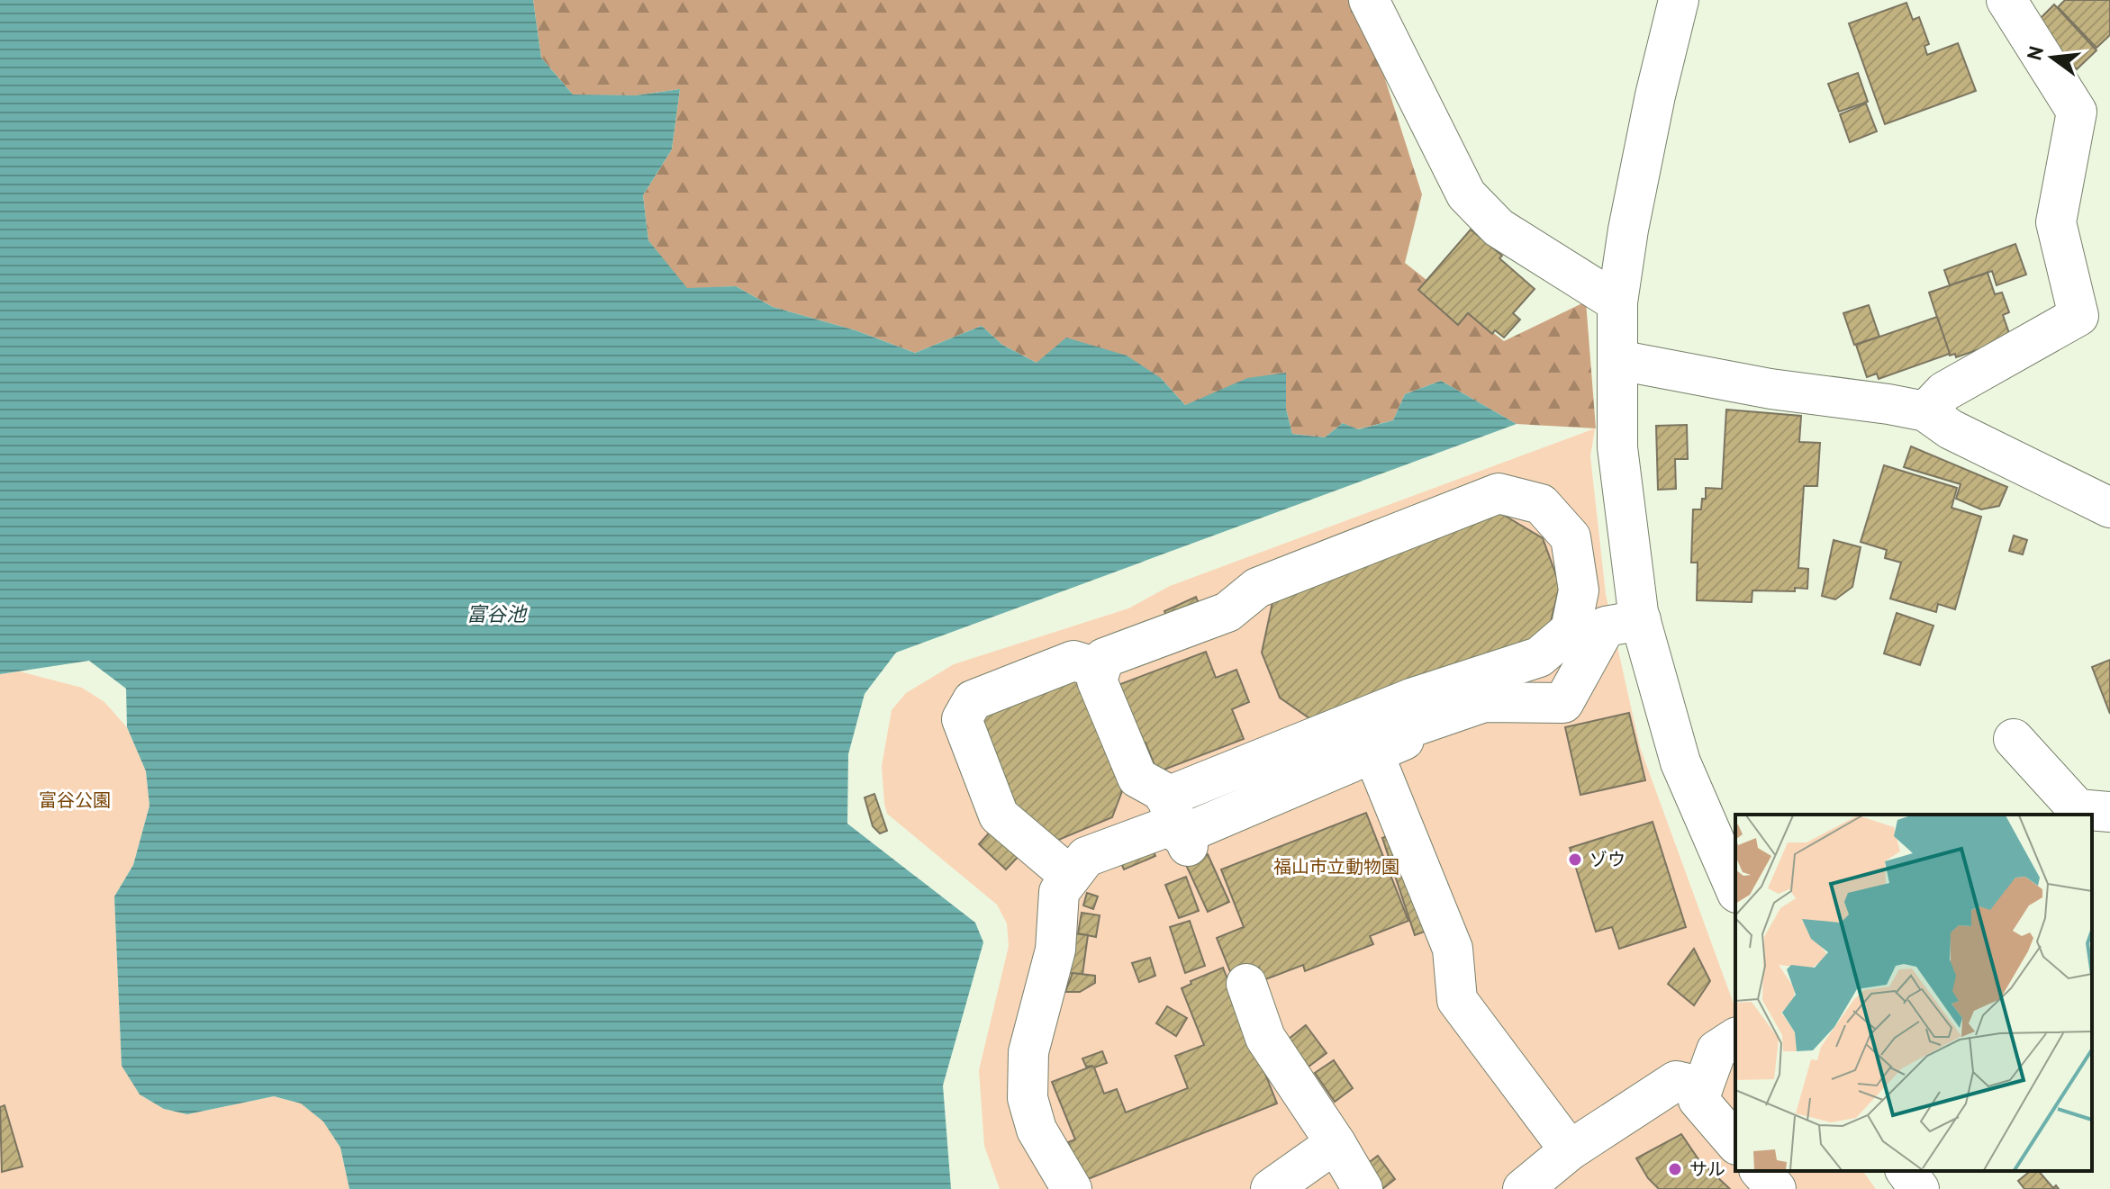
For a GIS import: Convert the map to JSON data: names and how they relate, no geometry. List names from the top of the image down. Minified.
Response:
{"water":["富谷池"],"parks":["富谷公園","福山市立動物園"],"places":["ゾウ","サル"],"north":"left"}
